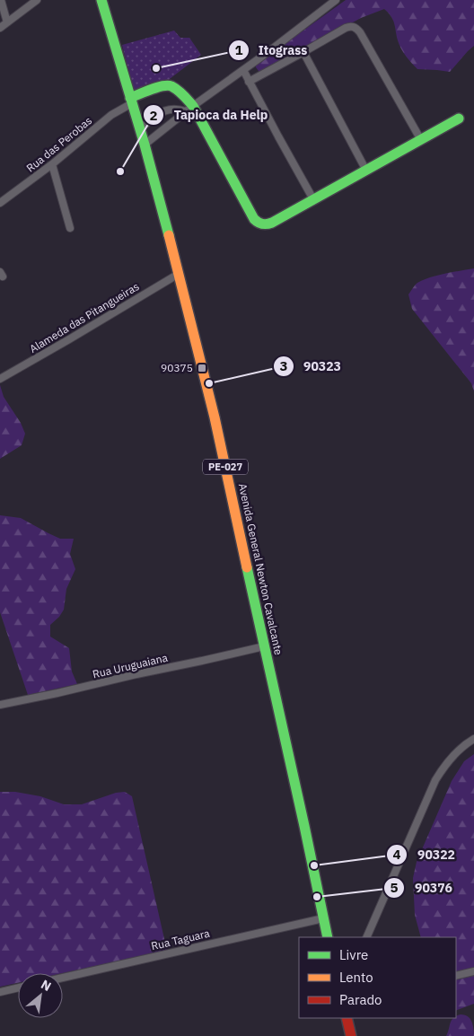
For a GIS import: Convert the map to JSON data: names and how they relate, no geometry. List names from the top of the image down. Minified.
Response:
{"streets":{"main road":["PE-027","Avenida General Newton Cavalcante"],"street":["Rua das Perobas","Alameda das Pitangueiras","Rua Uruguaiana","Rua Taguara"]},"crossings":[["Rua das Perobas","Avenida General Newton Cavalcante"],["Alameda das Pitangueiras","Avenida General Newton Cavalcante"],["Avenida General Newton Cavalcante","Rua Uruguaiana"],["Avenida General Newton Cavalcante","Rua Taguara"]],"places":{"other":["Itograss","Tapioca da Help","90323","90322","90376"],"transit":["90375"]},"legend":["Livre","Lento","Parado"],"north":"top right"}
